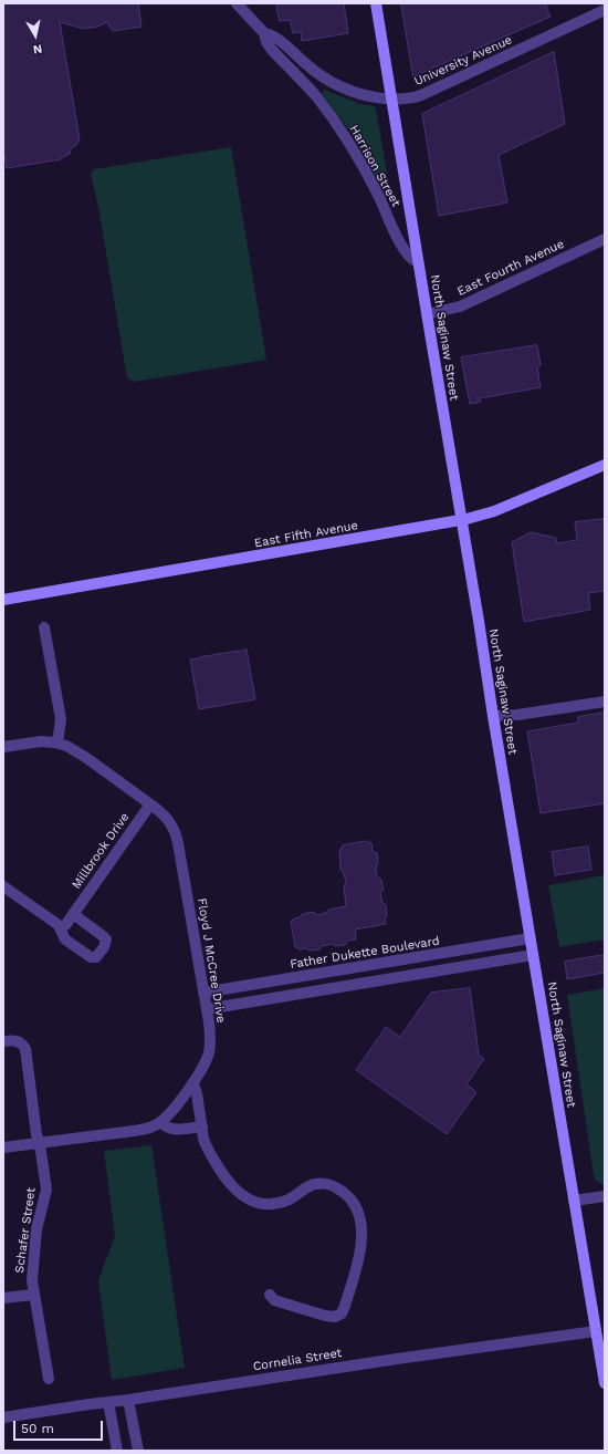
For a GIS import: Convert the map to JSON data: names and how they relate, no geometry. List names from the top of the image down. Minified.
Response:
{"streets":{"main road":["North Saginaw Street","East Fifth Avenue"],"street":["University Avenue","Harrison Street","East Fourth Avenue","Millbrook Drive","Father Dukette Boulevard","Floyd J McCree Drive","Schafer Street","Cornelia Street"]},"crossings":[["University Avenue","Harrison Street"],["University Avenue","North Saginaw Street"],["Harrison Street","North Saginaw Street"],["East Fourth Avenue","North Saginaw Street"],["North Saginaw Street","East Fifth Avenue"],["North Saginaw Street","Father Dukette Boulevard"],["North Saginaw Street","Cornelia Street"],["Millbrook Drive","Floyd J McCree Drive"],["Father Dukette Boulevard","Floyd J McCree Drive"],["Floyd J McCree Drive","Schafer Street"]],"scale_bar":"50 m","north":"bottom"}
